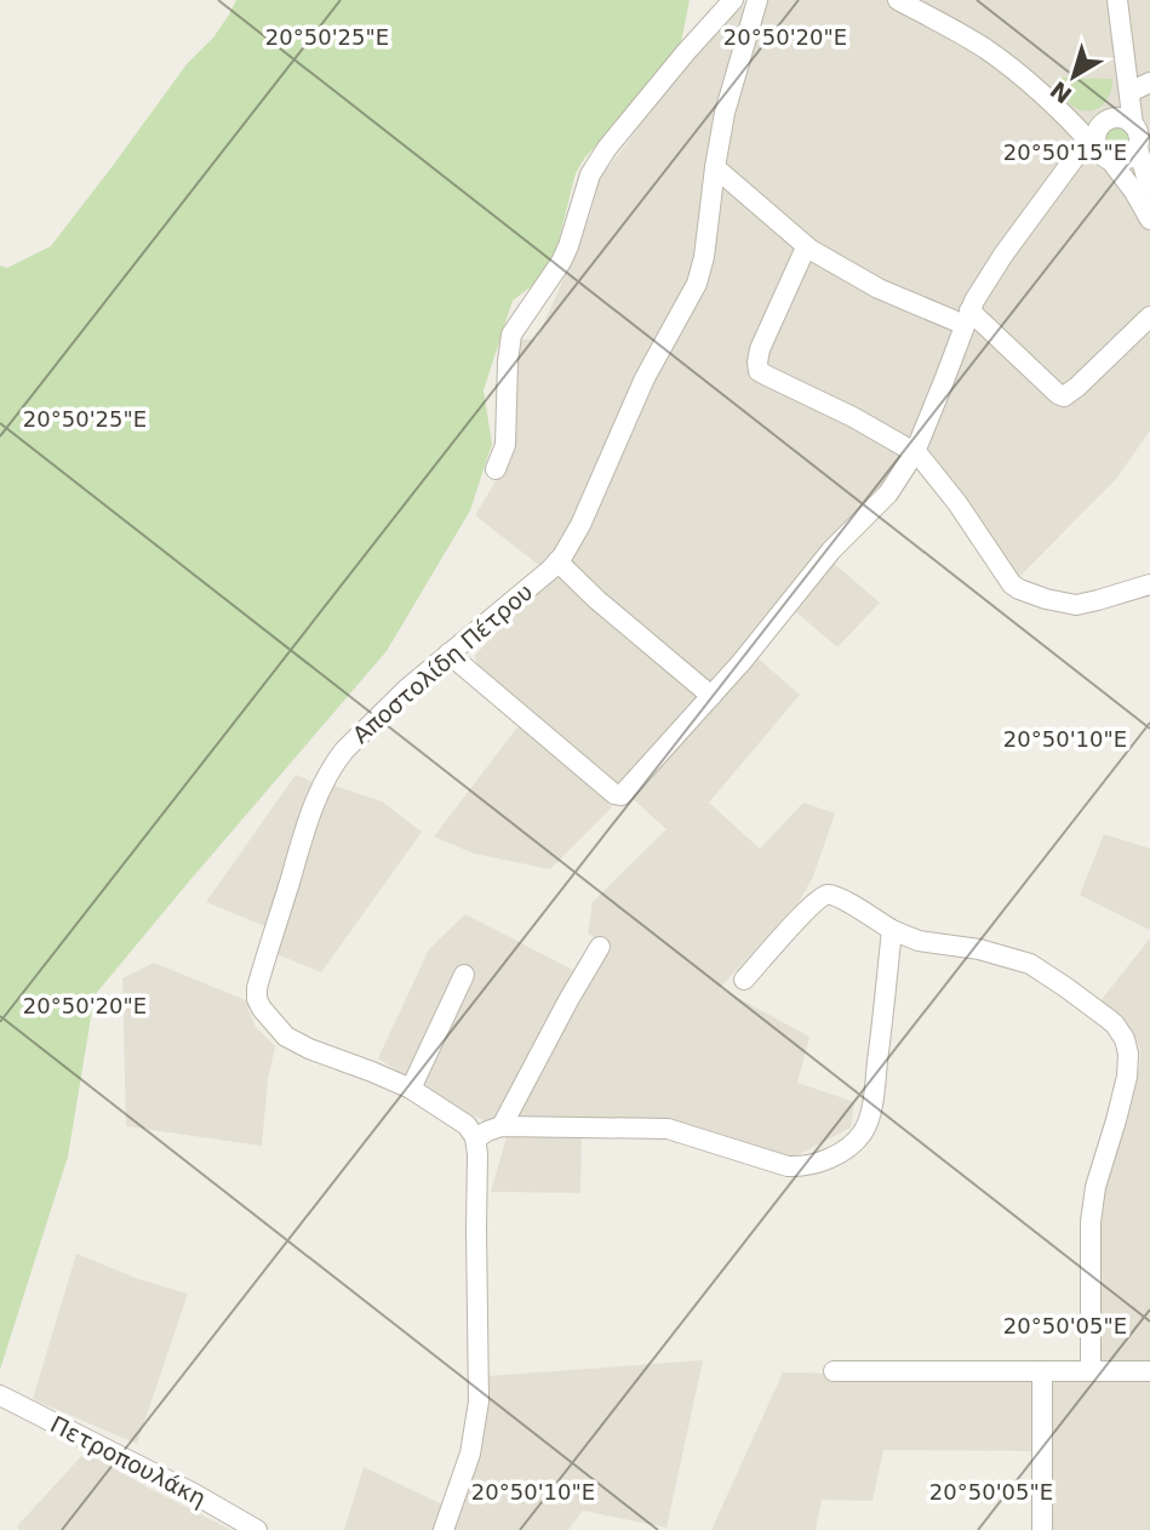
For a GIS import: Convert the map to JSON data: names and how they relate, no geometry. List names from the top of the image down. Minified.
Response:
{"streets":{"street":["Αποστολίδη Πέτρου","Πετροπουλάκη"]},"north":"bottom left","coordinates":["20°50'25\"E","20°50'20\"E","20°50'15\"E","20°50'10\"E","20°50'05\"E"]}
